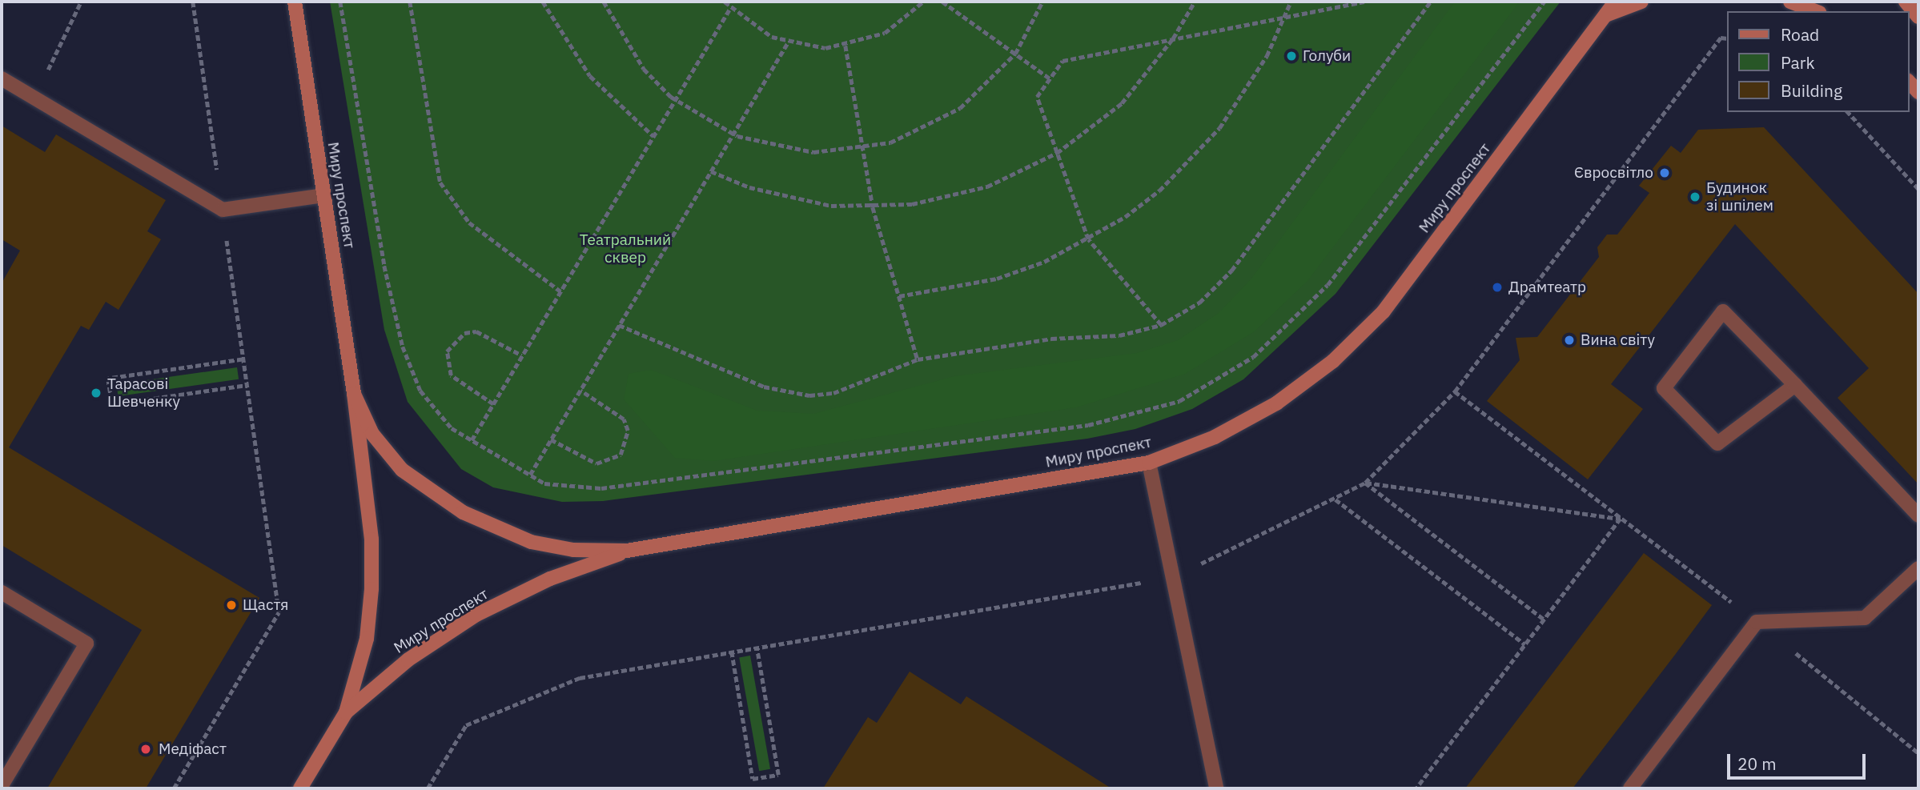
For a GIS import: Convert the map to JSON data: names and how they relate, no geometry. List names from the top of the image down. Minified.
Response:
{"streets":{"main road":["Миру проспект"]},"parks":["Театральний сквер"],"places":["Голуби","Євросвітло","Будинок зі шпілем","Драмтеатр","Вина світу","Тарасові Шевченку","Щастя","Медіфаст"],"legend":["Road","Park","Building"],"scale_bar":"20 m"}
